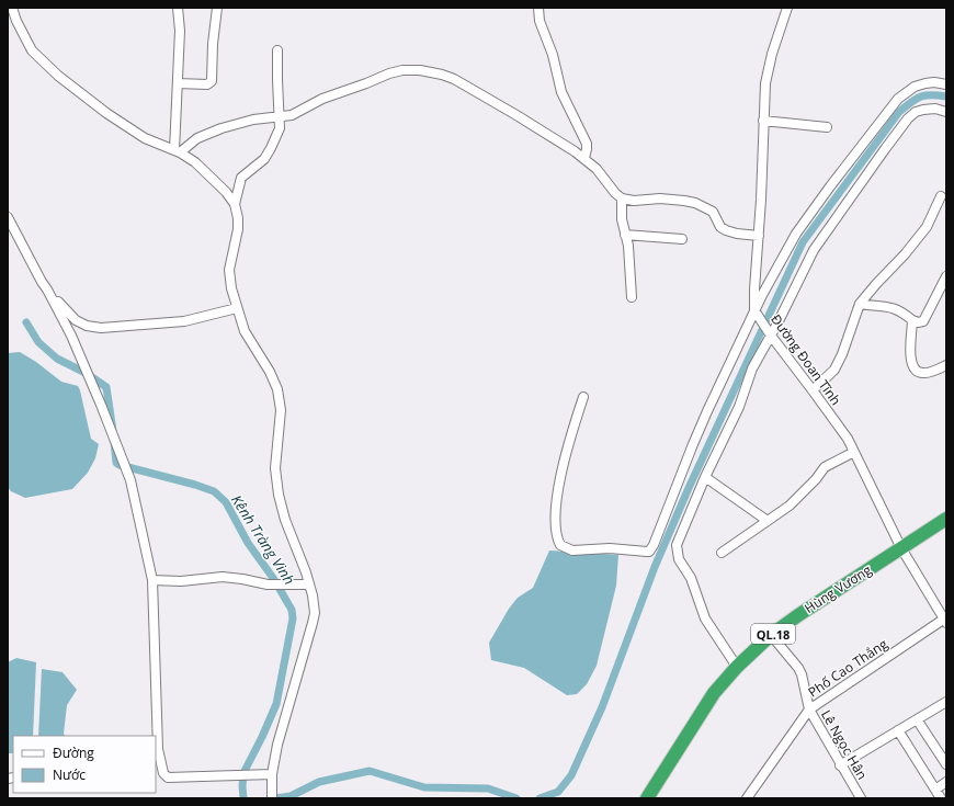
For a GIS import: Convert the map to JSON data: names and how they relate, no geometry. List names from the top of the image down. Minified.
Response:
{"streets":{"highway":["Hùng Vương","QL.18"],"street":["Đường Đoan Tĩnh","Phố Cao Thắng","Lê Ngọc Hân"]},"crossings":[["Đường Đoan Tĩnh","Hùng Vương"],["Đường Đoan Tĩnh","Phố Cao Thắng"],["Hùng Vương","Lê Ngọc Hân"],["Phố Cao Thắng","Lê Ngọc Hân"]],"water":["Kênh Tràng Vinh"],"legend":["Đường","Nước"]}
